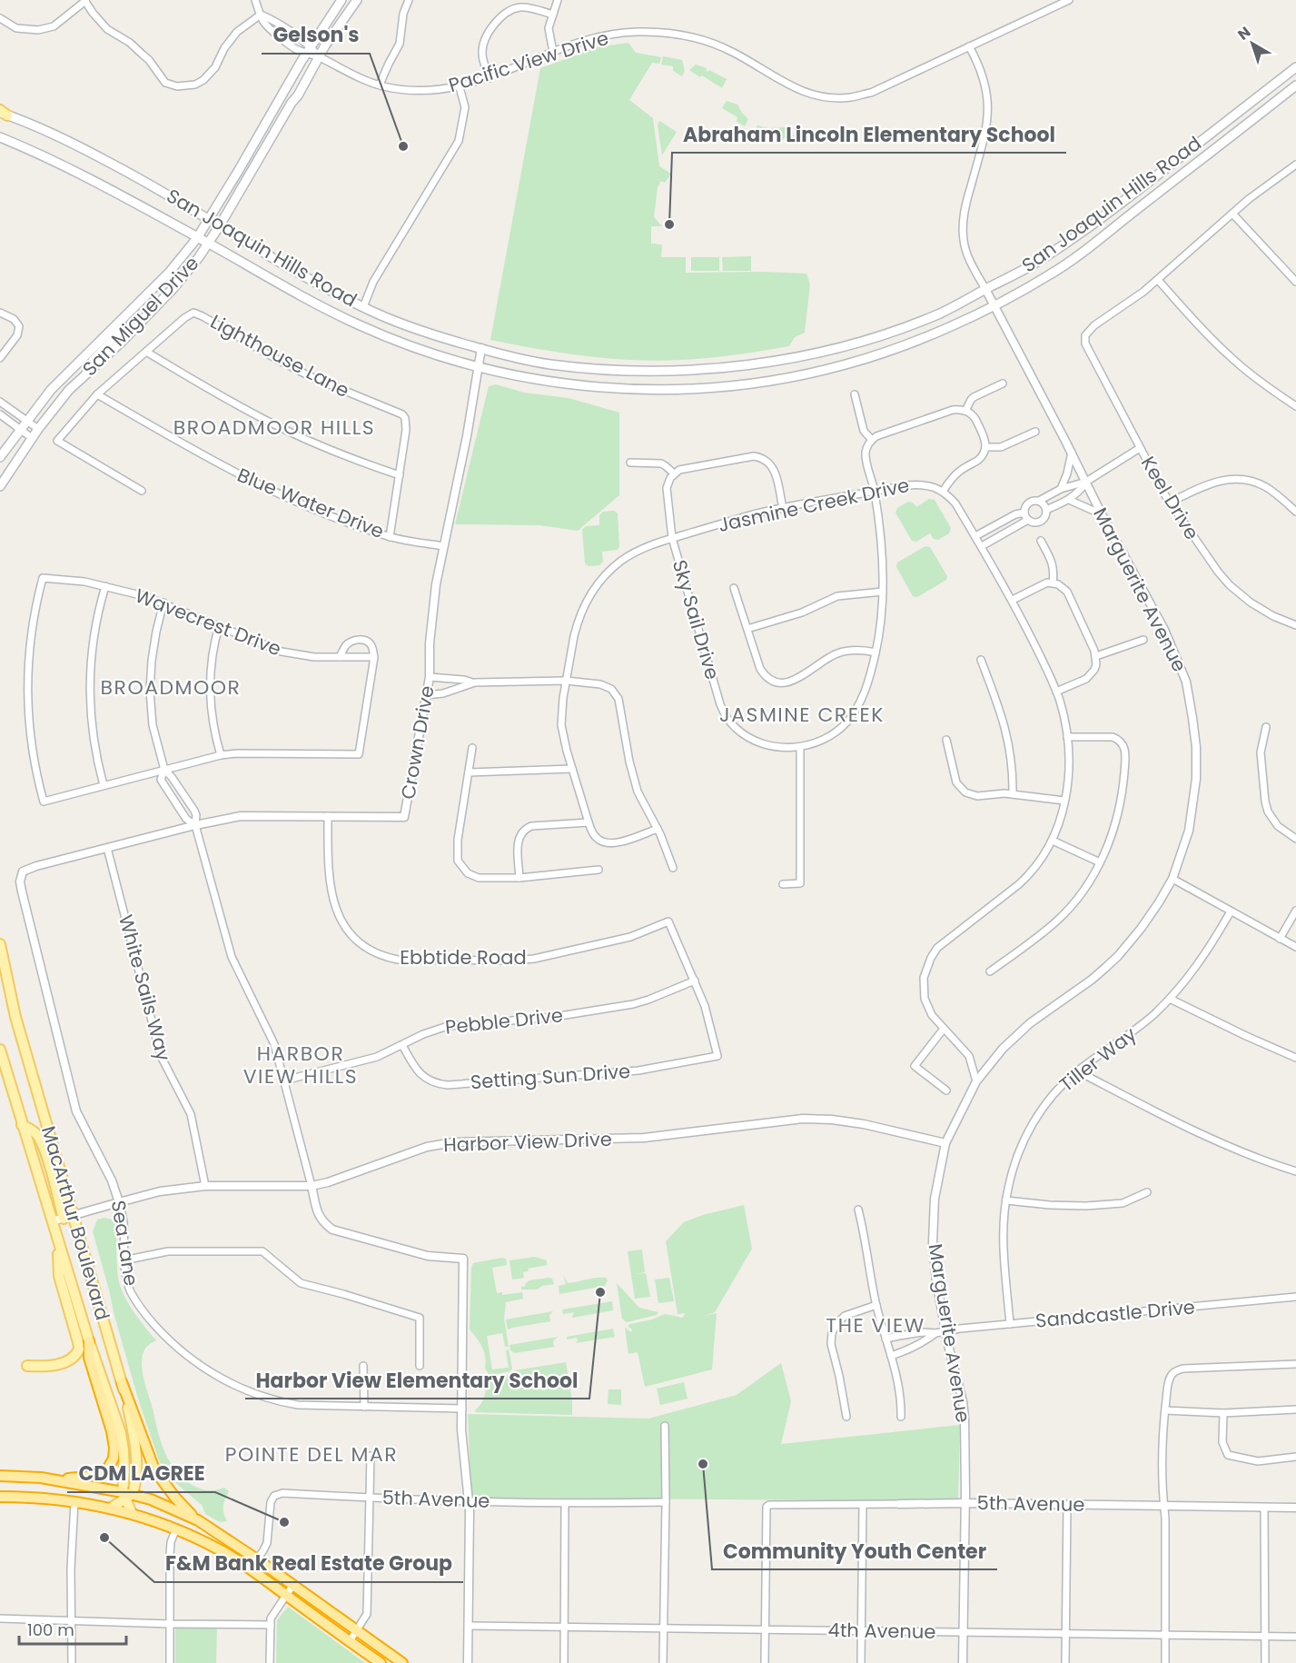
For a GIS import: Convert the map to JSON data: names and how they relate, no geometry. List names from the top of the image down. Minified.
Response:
{"streets":{"main road":["San Joaquin Hills Road","San Miguel Drive","MacArthur Boulevard"],"street":["Pacific View Drive","Lighthouse Lane","Keel Drive","Blue Water Drive","Jasmine Creek Drive","Marguerite Avenue","Sky Sail Drive","Wavecrest Drive","Crown Drive","Ebbtide Road","White Sails Way","Pebble Drive","Tiller Way","Setting Sun Drive","Harbor View Drive","Sea Lane","Sandcastle Drive","5th Avenue","4th Avenue"]},"crossings":[["Pacific View Drive","San Miguel Drive"],["Pacific View Drive","Marguerite Avenue"],["San Joaquin Hills Road","San Miguel Drive"],["San Joaquin Hills Road","Marguerite Avenue"],["San Joaquin Hills Road","Crown Drive"],["Lighthouse Lane","Blue Water Drive"],["Blue Water Drive","Crown Drive"],["Jasmine Creek Drive","Sky Sail Drive"],["Marguerite Avenue","Harbor View Drive"],["Marguerite Avenue","Sandcastle Drive"],["Marguerite Avenue","5th Avenue"],["Marguerite Avenue","4th Avenue"],["Crown Drive","Ebbtide Road"],["Crown Drive","White Sails Way"],["Crown Drive","Sea Lane"],["Ebbtide Road","Pebble Drive"],["Ebbtide Road","Setting Sun Drive"],["White Sails Way","Harbor View Drive"],["Pebble Drive","Setting Sun Drive"],["Tiller Way","Sandcastle Drive"],["Harbor View Drive","MacArthur Boulevard"],["Harbor View Drive","Sea Lane"],["5th Avenue","4th Avenue"]],"districts":["BROADMOOR HILLS","BROADMOOR","JASMINE CREEK","HARBOR VIEW HILLS","THE VIEW","POINTE DEL MAR"],"places":["Gelson's","Abraham Lincoln Elementary School","Harbor View Elementary School","Community Youth Center","CDM LAGREE","F&M Bank Real Estate Group"],"scale_bar":"100 m","north":"top left"}
